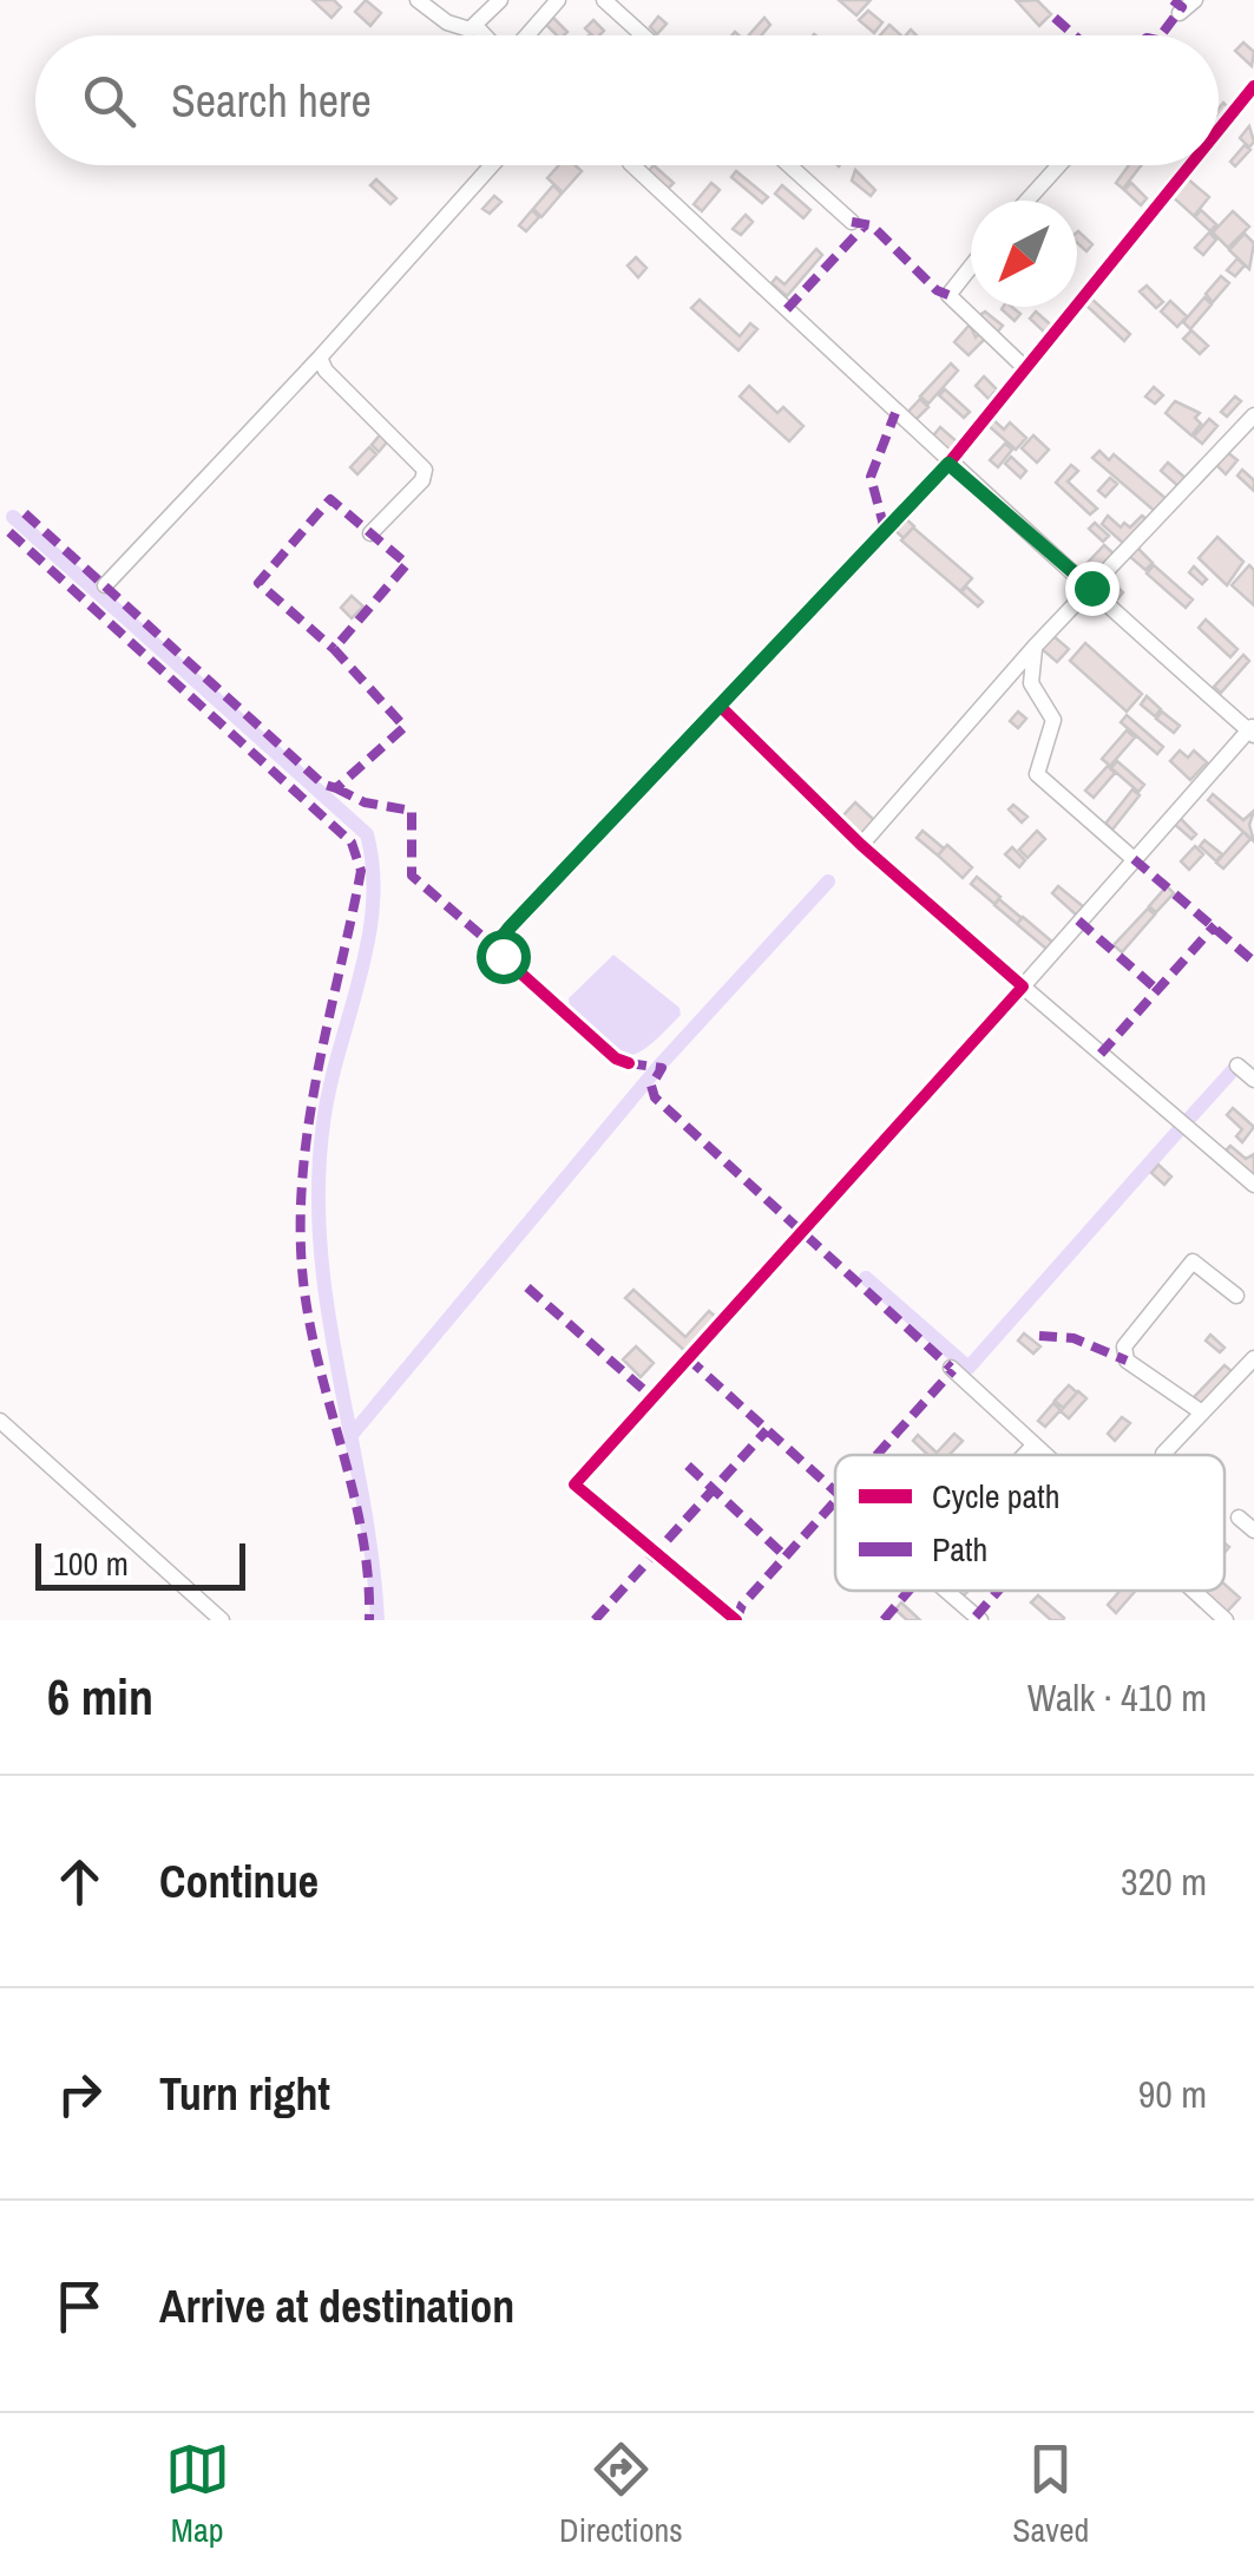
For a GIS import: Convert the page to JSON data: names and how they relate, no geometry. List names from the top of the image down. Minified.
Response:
{"legend":["Cycle path","Path"],"scale_bar":"100 m","north":"bottom left","page":{"search":"Search here","scale":"100 m","heading":["6 min","Walk · 410 m"],"list":[["Continue","320 m"],["Turn right","90 m"],"Arrive at destination"],"nav":["Map","Directions","Saved"]}}
